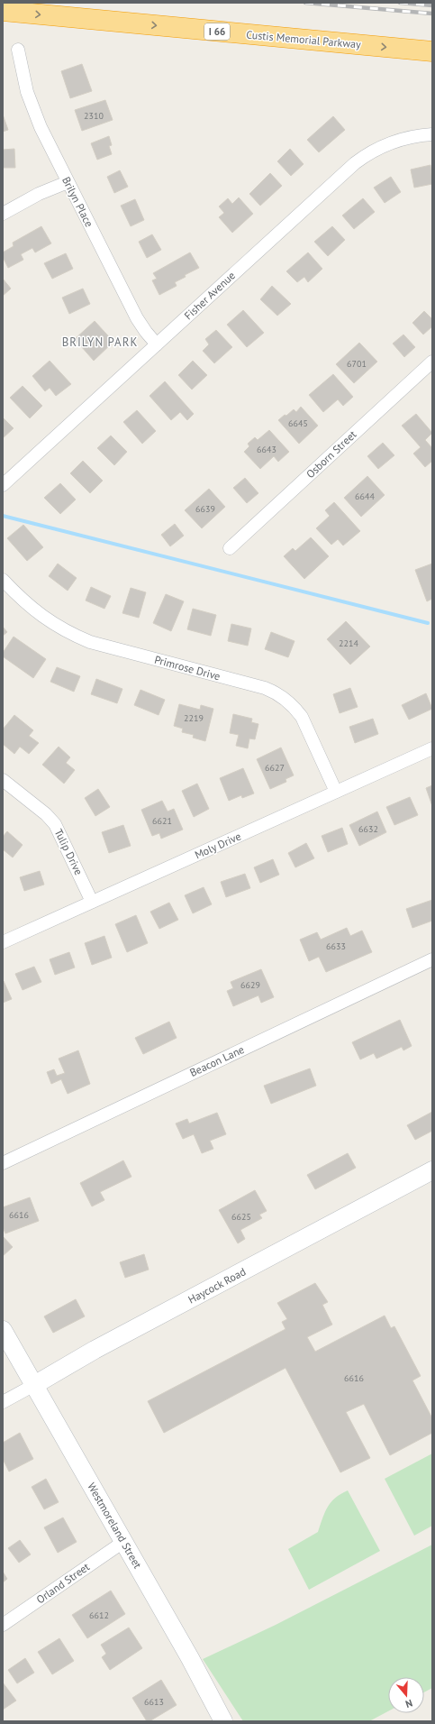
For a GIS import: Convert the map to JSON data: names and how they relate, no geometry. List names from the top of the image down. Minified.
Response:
{"streets":{"highway":["I 66","Custis Memorial Parkway"],"main road":["Haycock Road","Westmoreland Street"],"street":["Brilyn Place","Fisher Avenue","Osborn Street","Primrose Drive","Moly Drive","Tulip Drive","Beacon Lane","Orland Street"]},"crossings":[["Brilyn Place","Fisher Avenue"],["Primrose Drive","Moly Drive"],["Moly Drive","Tulip Drive"],["Haycock Road","Westmoreland Street"],["Westmoreland Street","Orland Street"]],"one_way":["Custis Memorial Parkway"],"districts":["BRILYN PARK"],"house_numbers":["2310","6701","6645","6643","6644","6639","2214","2219","6627","6621","6632","6633","6629","6616","6625","6616","6612","6613"],"north":"bottom"}
